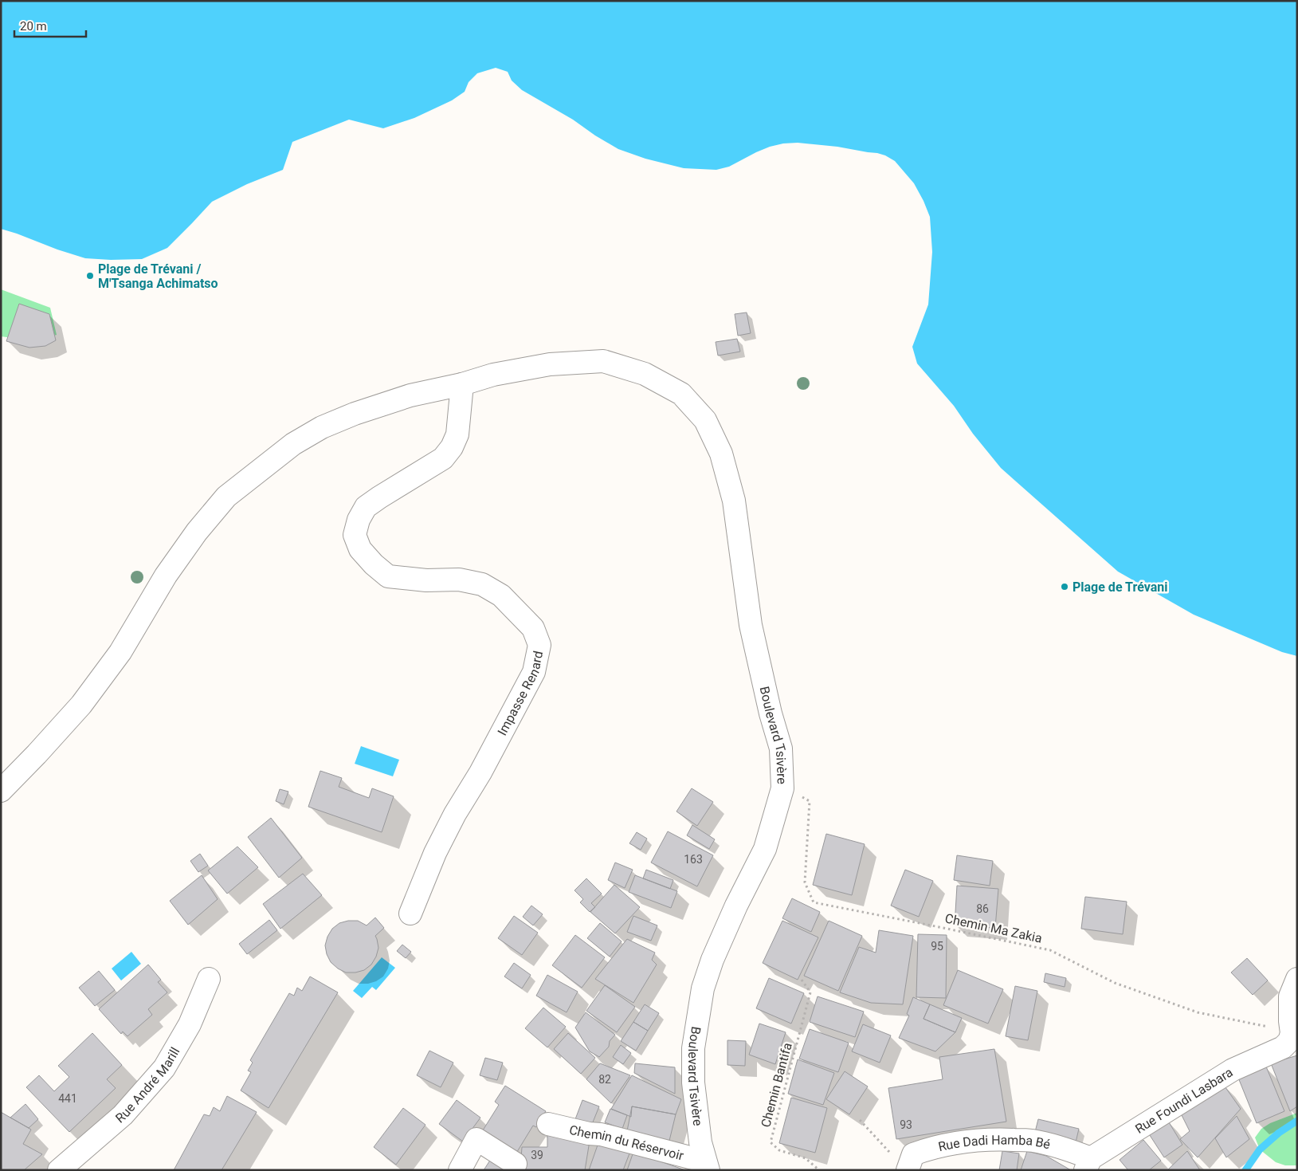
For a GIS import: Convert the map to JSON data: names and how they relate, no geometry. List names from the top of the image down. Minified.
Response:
{"streets":{"street":["Impasse Renard","Boulevard Tsivère","Rue André Marill","Rue Foundi Lasbara","Chemin du Réservoir","Rue Dadi Hamba Bé"],"path":["Chemin Ma Zakia","Chemin Bantifa"]},"crossings":[["Impasse Renard","Boulevard Tsivère"],["Boulevard Tsivère","Chemin Ma Zakia"],["Boulevard Tsivère","Chemin du Réservoir"],["Chemin Ma Zakia","Rue Foundi Lasbara"],["Rue Foundi Lasbara","Rue Dadi Hamba Bé"]],"places":["Plage de Trévani / M'Tsanga Achimatso","Plage de Trévani"],"house_numbers":["163","86","95","82","441","93","39"],"scale_bar":"20 m"}
